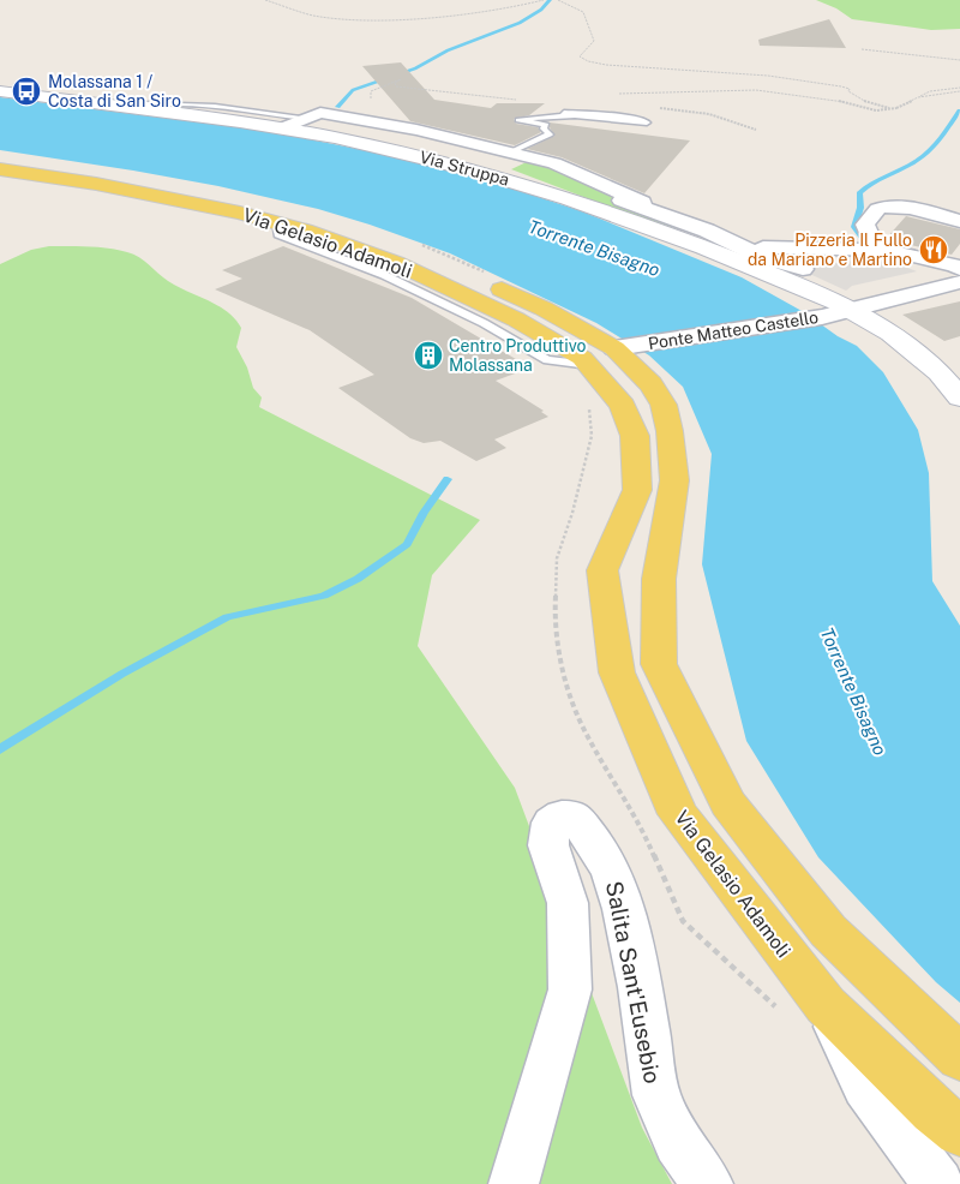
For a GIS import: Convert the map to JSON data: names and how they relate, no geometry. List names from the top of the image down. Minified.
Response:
{"streets":{"main road":["Via Struppa","Via Gelasio Adamoli"],"street":["Ponte Matteo Castello","Salita Sant'Eusebio"]},"crossings":[["Via Struppa","Ponte Matteo Castello"],["Via Gelasio Adamoli","Ponte Matteo Castello"]],"water":["Torrente Bisagno"],"places":{"bus stop":["Molassana 1 / Costa di San Siro"],"restaurant":["Pizzeria Il Fullo da Mariano e Martino"],"building":["Centro Produttivo Molassana"]}}
